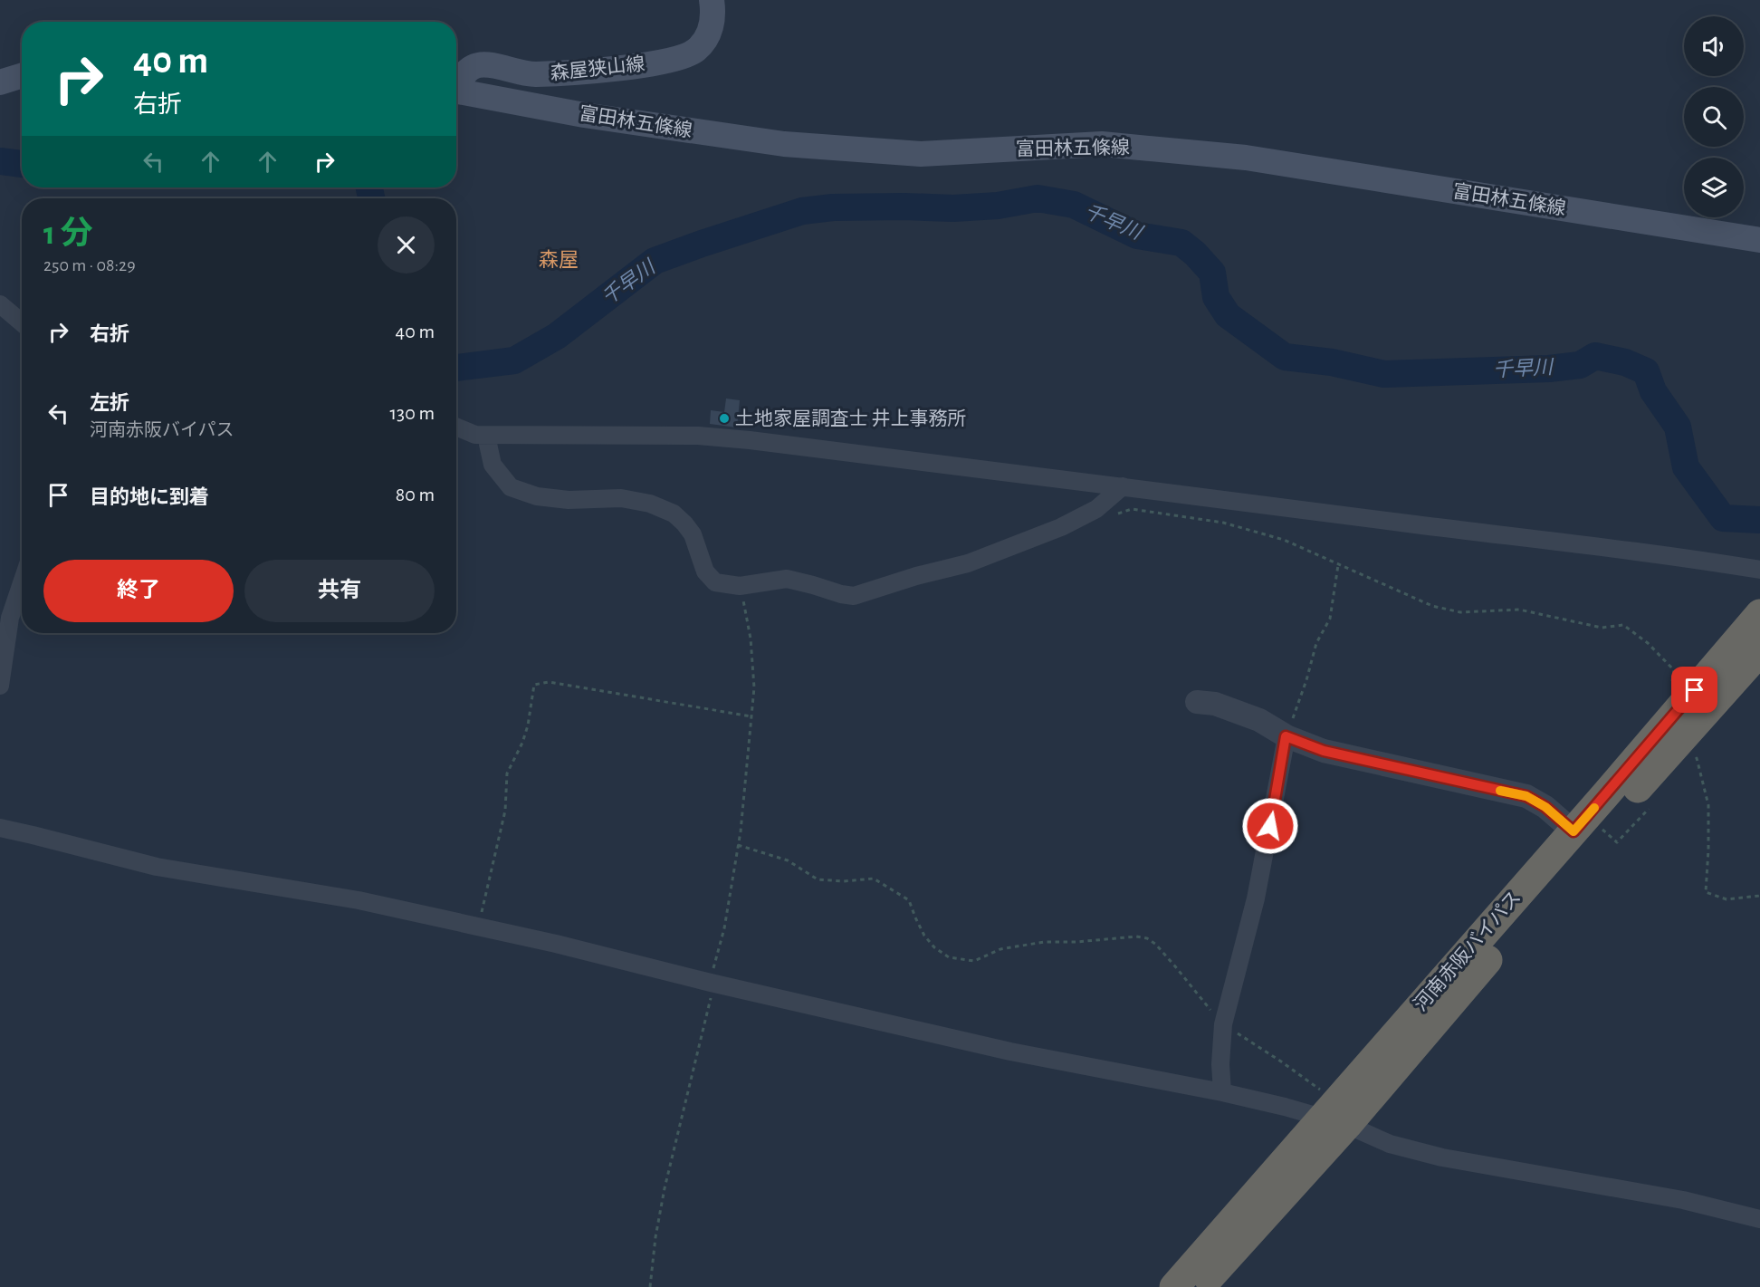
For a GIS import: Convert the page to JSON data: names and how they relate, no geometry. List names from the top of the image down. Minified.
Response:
{"streets":{"highway":["河南赤阪バイパス"],"main road":["森屋狭山線","富田林五條線"]},"districts":["森屋"],"water":["千早川"],"places":["土地家屋調査士 井上事務所"],"page":{"turn":["40 m","右折"],"heading":["1 分","250 m · 08:29"],"list":[{"name":"右折","value":"40 m"},{"name":"左折","note":"河南赤阪バイパス","value":"130 m"},{"name":"目的地に到着","value":"80 m"}],"buttons":["終了","共有"]}}
